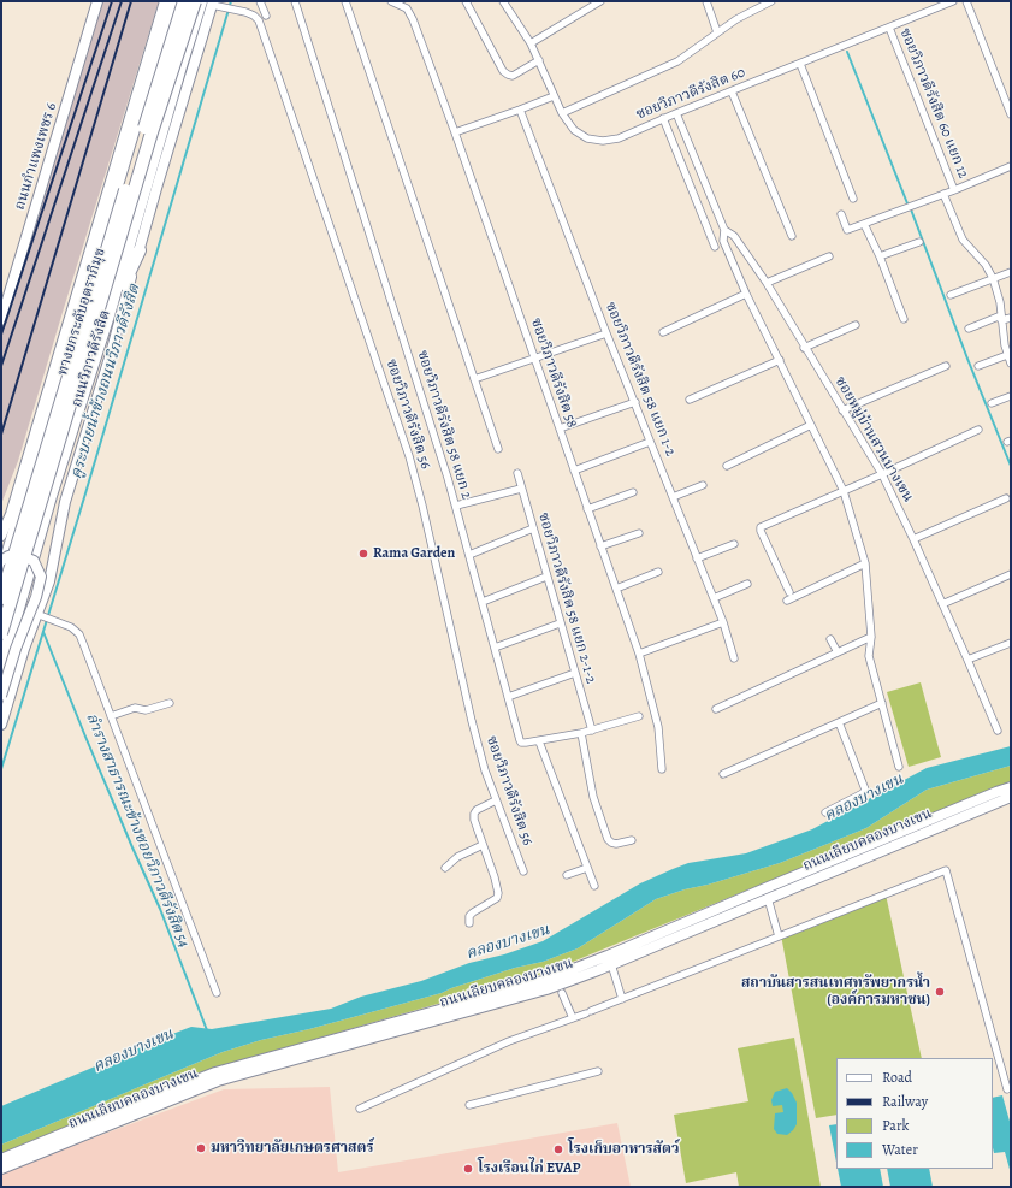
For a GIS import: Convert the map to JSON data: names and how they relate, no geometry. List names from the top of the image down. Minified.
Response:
{"streets":{"highway":["ทางยกระดับอุตราภิมุข","ถนนวิภาวดีรังสิต"],"main road":["ถนนกำแพงเพชร 6","ถนนเลียบคลองบางเขน"],"street":["ซอยวิภาวดีรังสิต 60","ซอยวิภาวดีรังสิต 60 แยก 12","ซอยวิภาวดีรังสิต 58","ซอยวิภาวดีรังสิต 58 แยก 1-2","ซอยวิภาวดีรังสิต 56","ซอยวิภาวดีรังสิต 58 แยก 2","ซอยหมู่บ้านสวนบางเขน","ซอยวิภาวดีรังสิต 58 แยก 2-1-2"]},"crossings":[["ซอยวิภาวดีรังสิต 60","ซอยวิภาวดีรังสิต 60 แยก 12"],["ซอยวิภาวดีรังสิต 60","ซอยหมู่บ้านสวนบางเขน"],["ถนนวิภาวดีรังสิต","ซอยวิภาวดีรังสิต 56"],["ซอยวิภาวดีรังสิต 58 แยก 2","ซอยวิภาวดีรังสิต 58 แยก 2-1-2"]],"water":["คูระบายน้ำข้างถนนวิภาวดีรังสิต","คลองบางเขน","ลำรางสาธารณะข้างซอยวิภาวดีรังสิต 54"],"places":["Rama Garden","สถาบันสารสนเทศทรัพยากรน้ำ (องค์การมหาชน)","มหาวิทยาลัยเกษตรศาสตร์","โรงเก็บอาหารสัตว์","โรงเรือนไก่ EVAP"],"legend":["Road","Railway","Park","Water"]}
